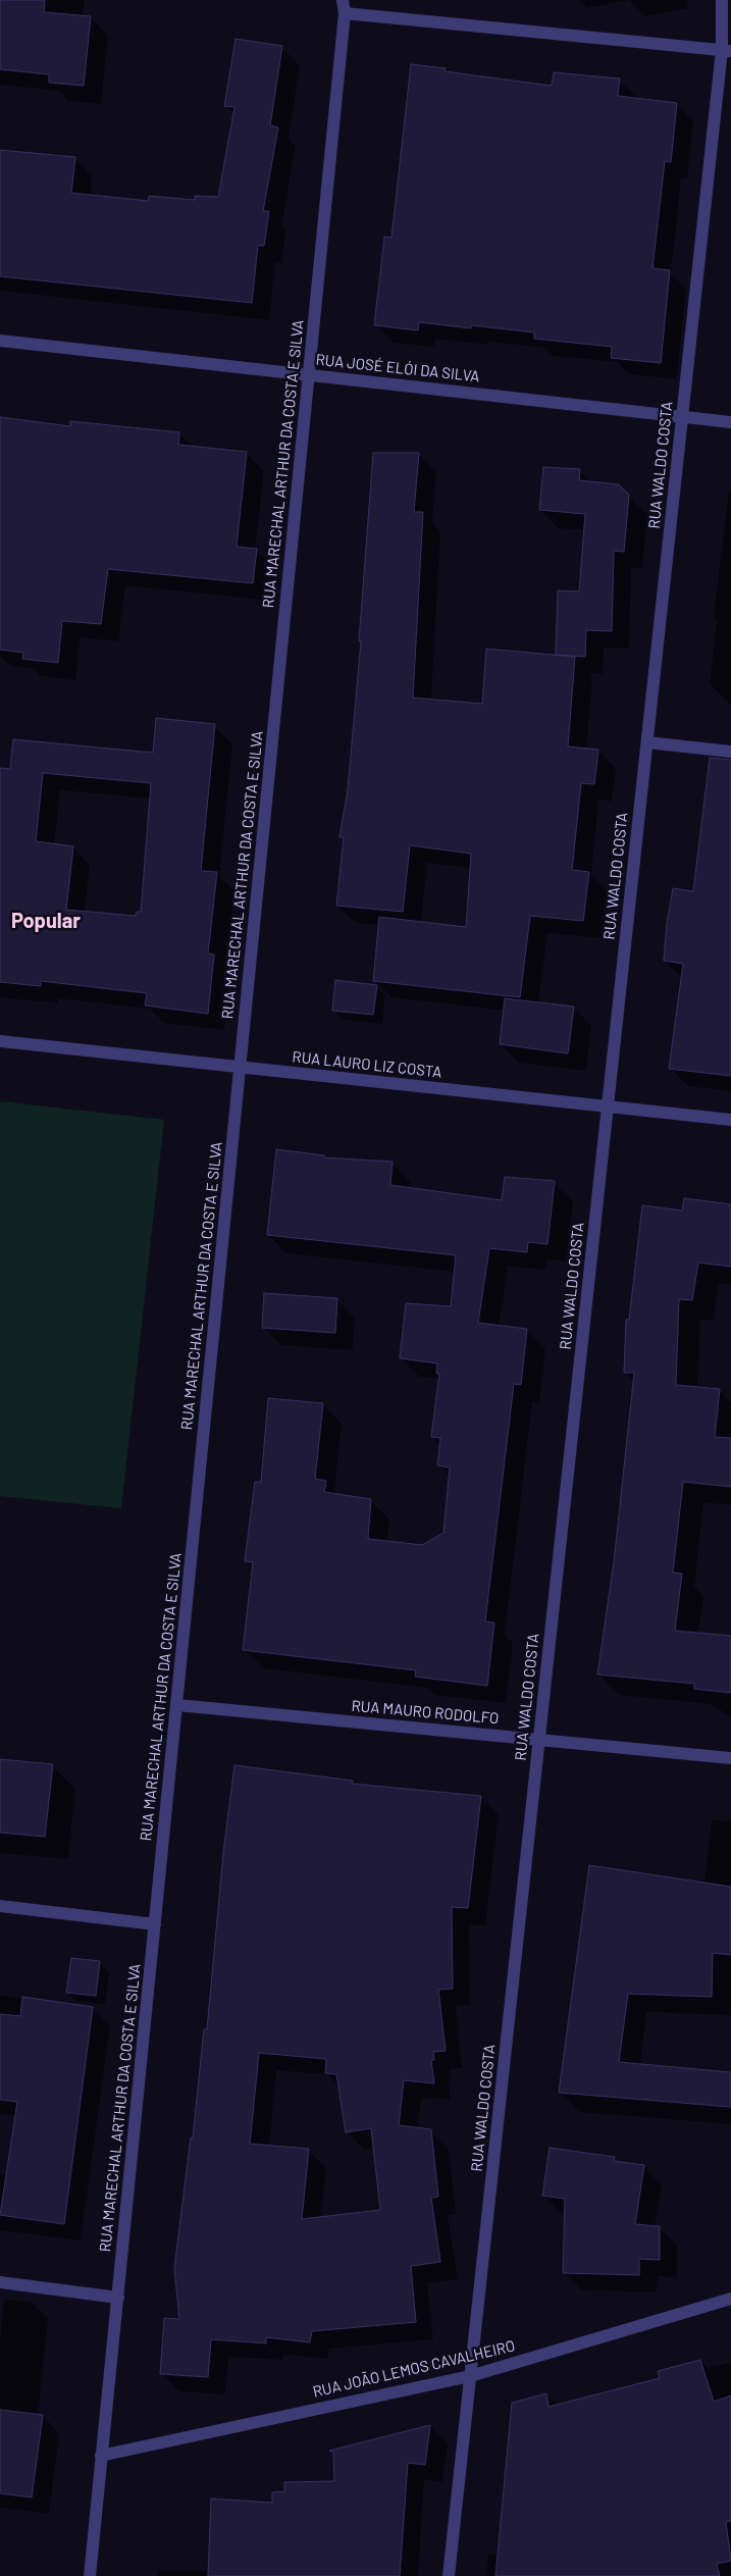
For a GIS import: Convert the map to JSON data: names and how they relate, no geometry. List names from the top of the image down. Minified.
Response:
{"streets":{"street":["RUA JOSÉ ELÓI DA SILVA","RUA MARECHAL ARTHUR DA COSTA E SILVA","RUA WALDO COSTA","RUA LAURO LIZ COSTA","RUA MAURO RODOLFO","RUA JOÃO LEMOS CAVALHEIRO"]},"crossings":[["RUA JOSÉ ELÓI DA SILVA","RUA MARECHAL ARTHUR DA COSTA E SILVA"],["RUA JOSÉ ELÓI DA SILVA","RUA WALDO COSTA"],["RUA MARECHAL ARTHUR DA COSTA E SILVA","RUA LAURO LIZ COSTA"],["RUA MARECHAL ARTHUR DA COSTA E SILVA","RUA MAURO RODOLFO"],["RUA MARECHAL ARTHUR DA COSTA E SILVA","RUA JOÃO LEMOS CAVALHEIRO"],["RUA WALDO COSTA","RUA LAURO LIZ COSTA"],["RUA WALDO COSTA","RUA MAURO RODOLFO"],["RUA WALDO COSTA","RUA JOÃO LEMOS CAVALHEIRO"]],"districts":["Popular"]}
